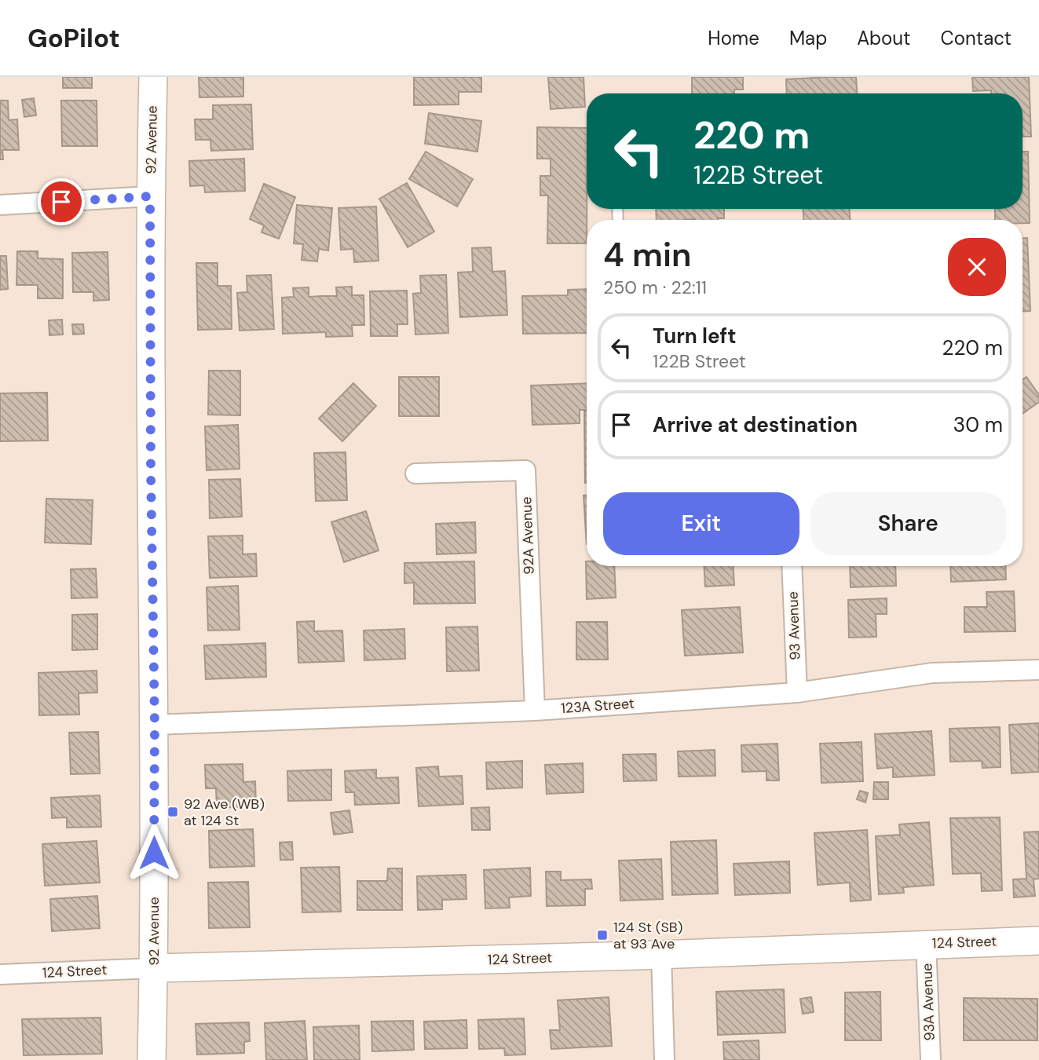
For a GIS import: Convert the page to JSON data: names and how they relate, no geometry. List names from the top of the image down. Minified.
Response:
{"streets":{"street":["92 Avenue","92A Avenue","93 Avenue","123A Street","124 Street","93A Avenue"]},"crossings":[["92 Avenue","123A Street"],["92 Avenue","124 Street"],["92A Avenue","123A Street"],["93 Avenue","123A Street"],["124 Street","93A Avenue"]],"places":{"transit":["92 Ave (WB) at 124 St","124 St (SB) at 93 Ave"]},"page":{"header":"GoPilot","nav":["Home","Map","About","Contact"],"turn":["220 m","122B Street"],"heading":["4 min","250 m · 22:11"],"list":[{"name":"Turn left","note":"122B Street","value":"220 m"},{"name":"Arrive at destination","value":"30 m"}],"buttons":["Exit","Share"]}}
